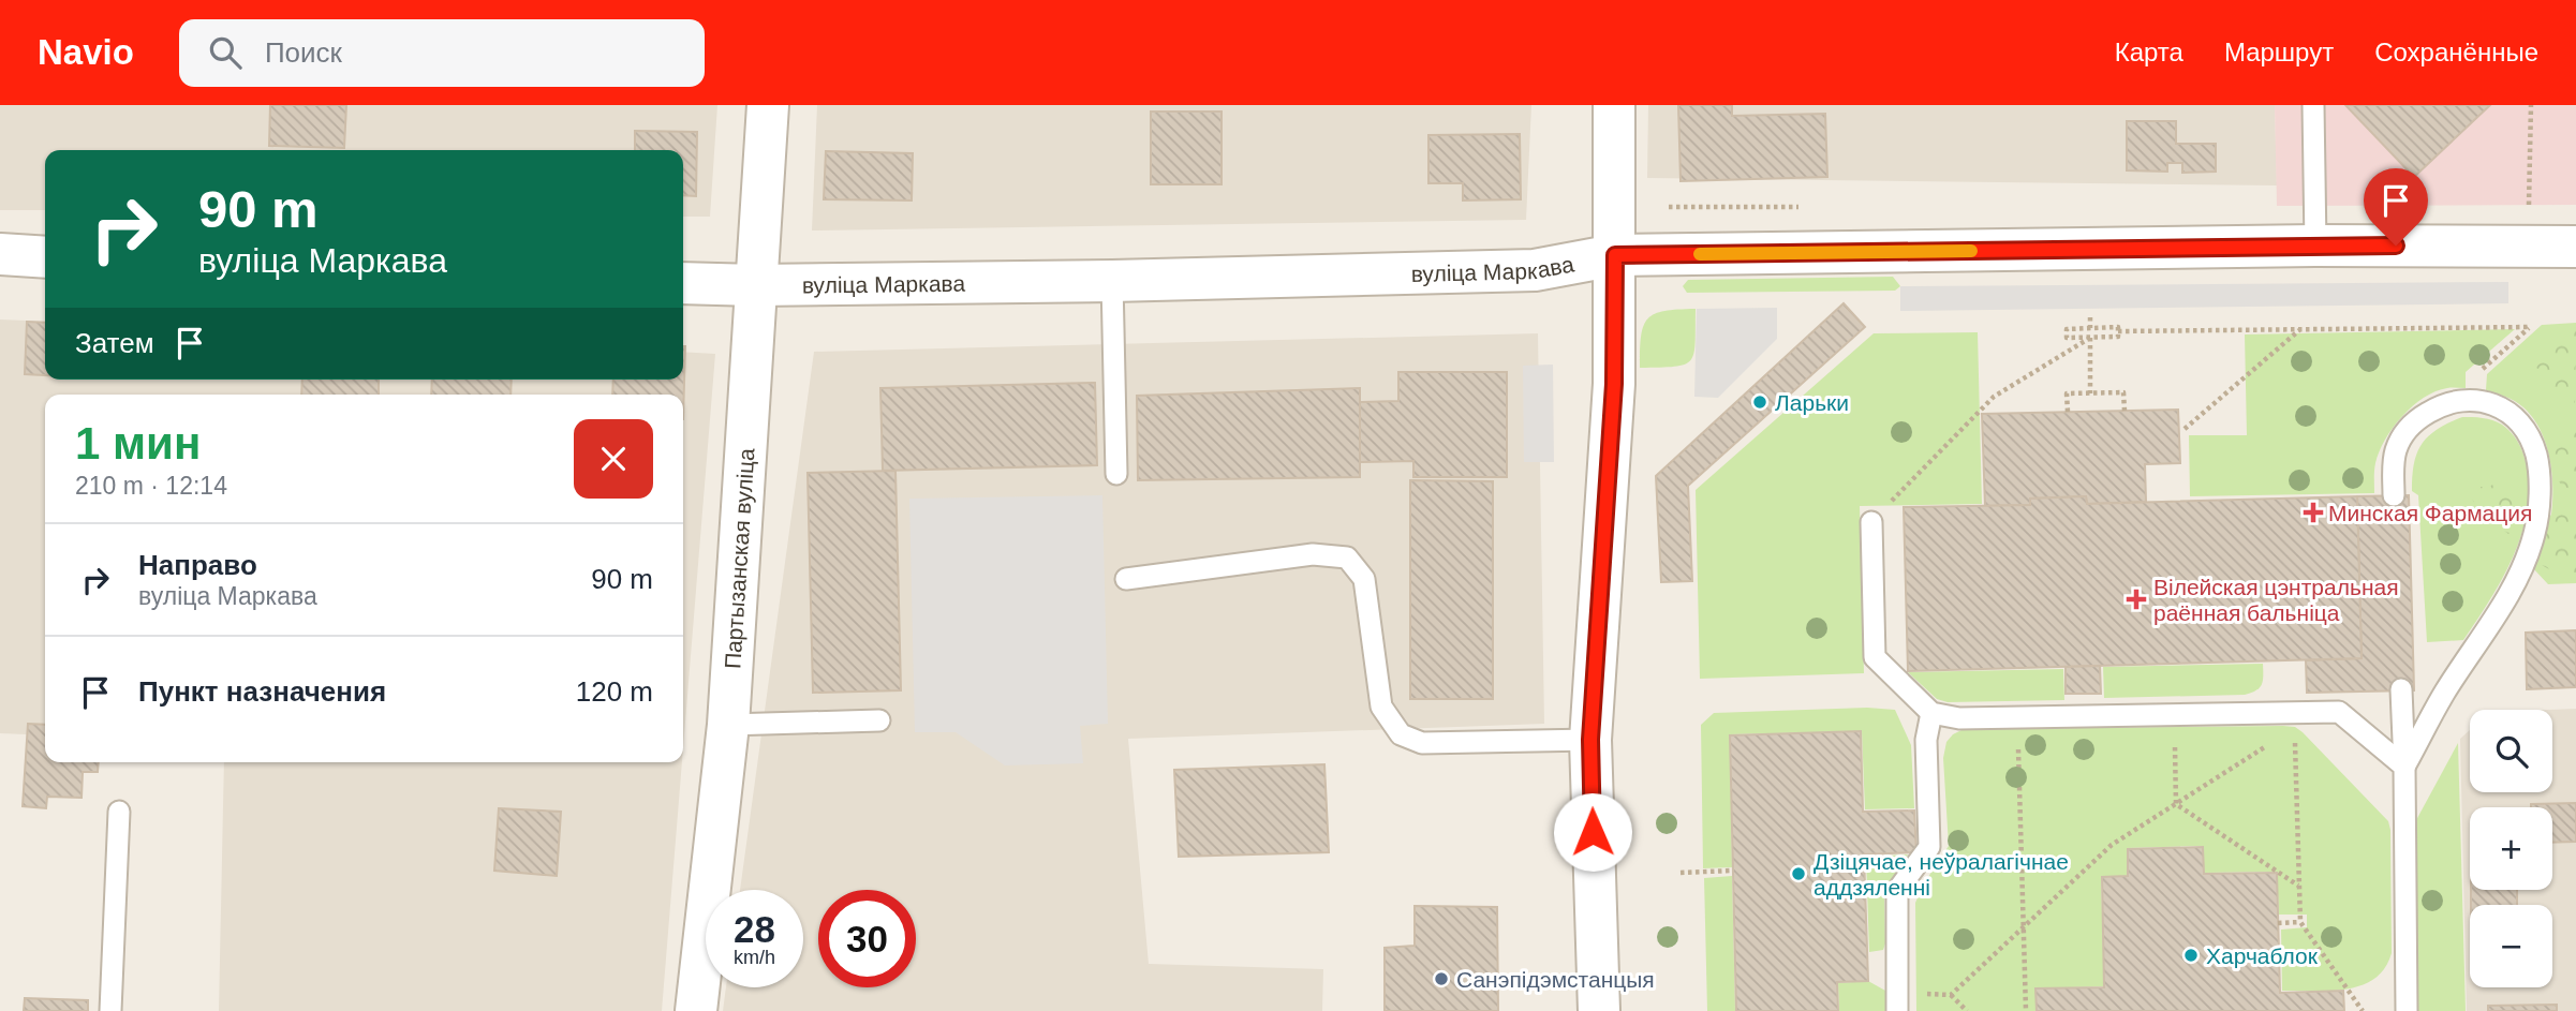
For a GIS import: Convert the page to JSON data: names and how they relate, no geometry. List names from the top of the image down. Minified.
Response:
{"streets":{"street":["вуліца Маркава","Партызанская вуліца"]},"crossings":[["вуліца Маркава","Партызанская вуліца"]],"places":{"other":["Ларьки","Дзіцячае, неўралагічнае аддзяленні","Харчаблок","Санэпідэмстанцыя"],"health":["Минская Фармация","Вілейская цэнтральная раённая бальніца"]},"page":{"header":"Navio","search":"Поиск","nav":["Карта","Маршрут","Сохранённые"],"turn":["90 m","вуліца Маркава"],"then":"Затем","heading":["1 мин","210 m · 12:14"],"list":[{"name":"Направо","note":"вуліца Маркава","value":"90 m"},{"name":"Пункт назначения","value":"120 m"}],"map_buttons":["+","−"],"speed":"28 km/h","limit":"30"}}
